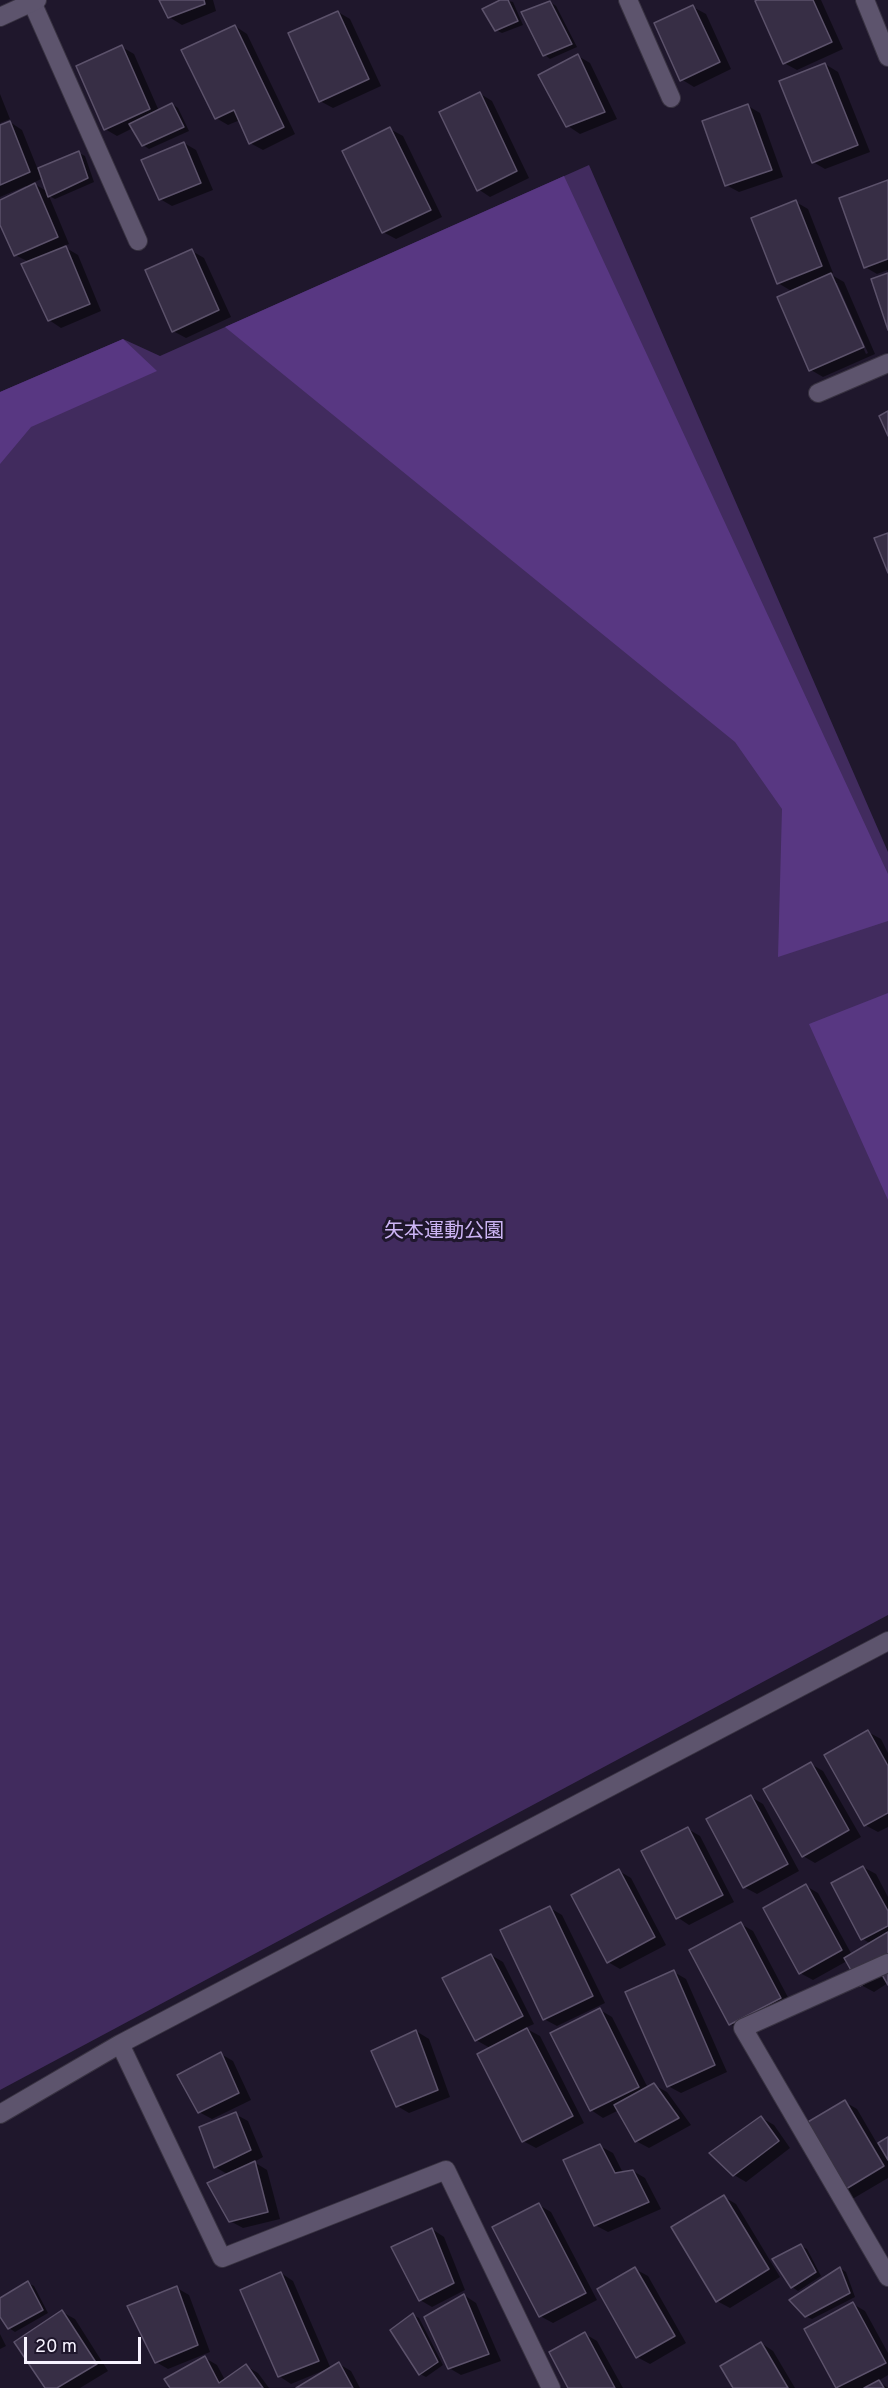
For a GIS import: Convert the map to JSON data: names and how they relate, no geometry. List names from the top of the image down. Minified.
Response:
{"parks":["矢本運動公園"],"scale_bar":"20 m"}
